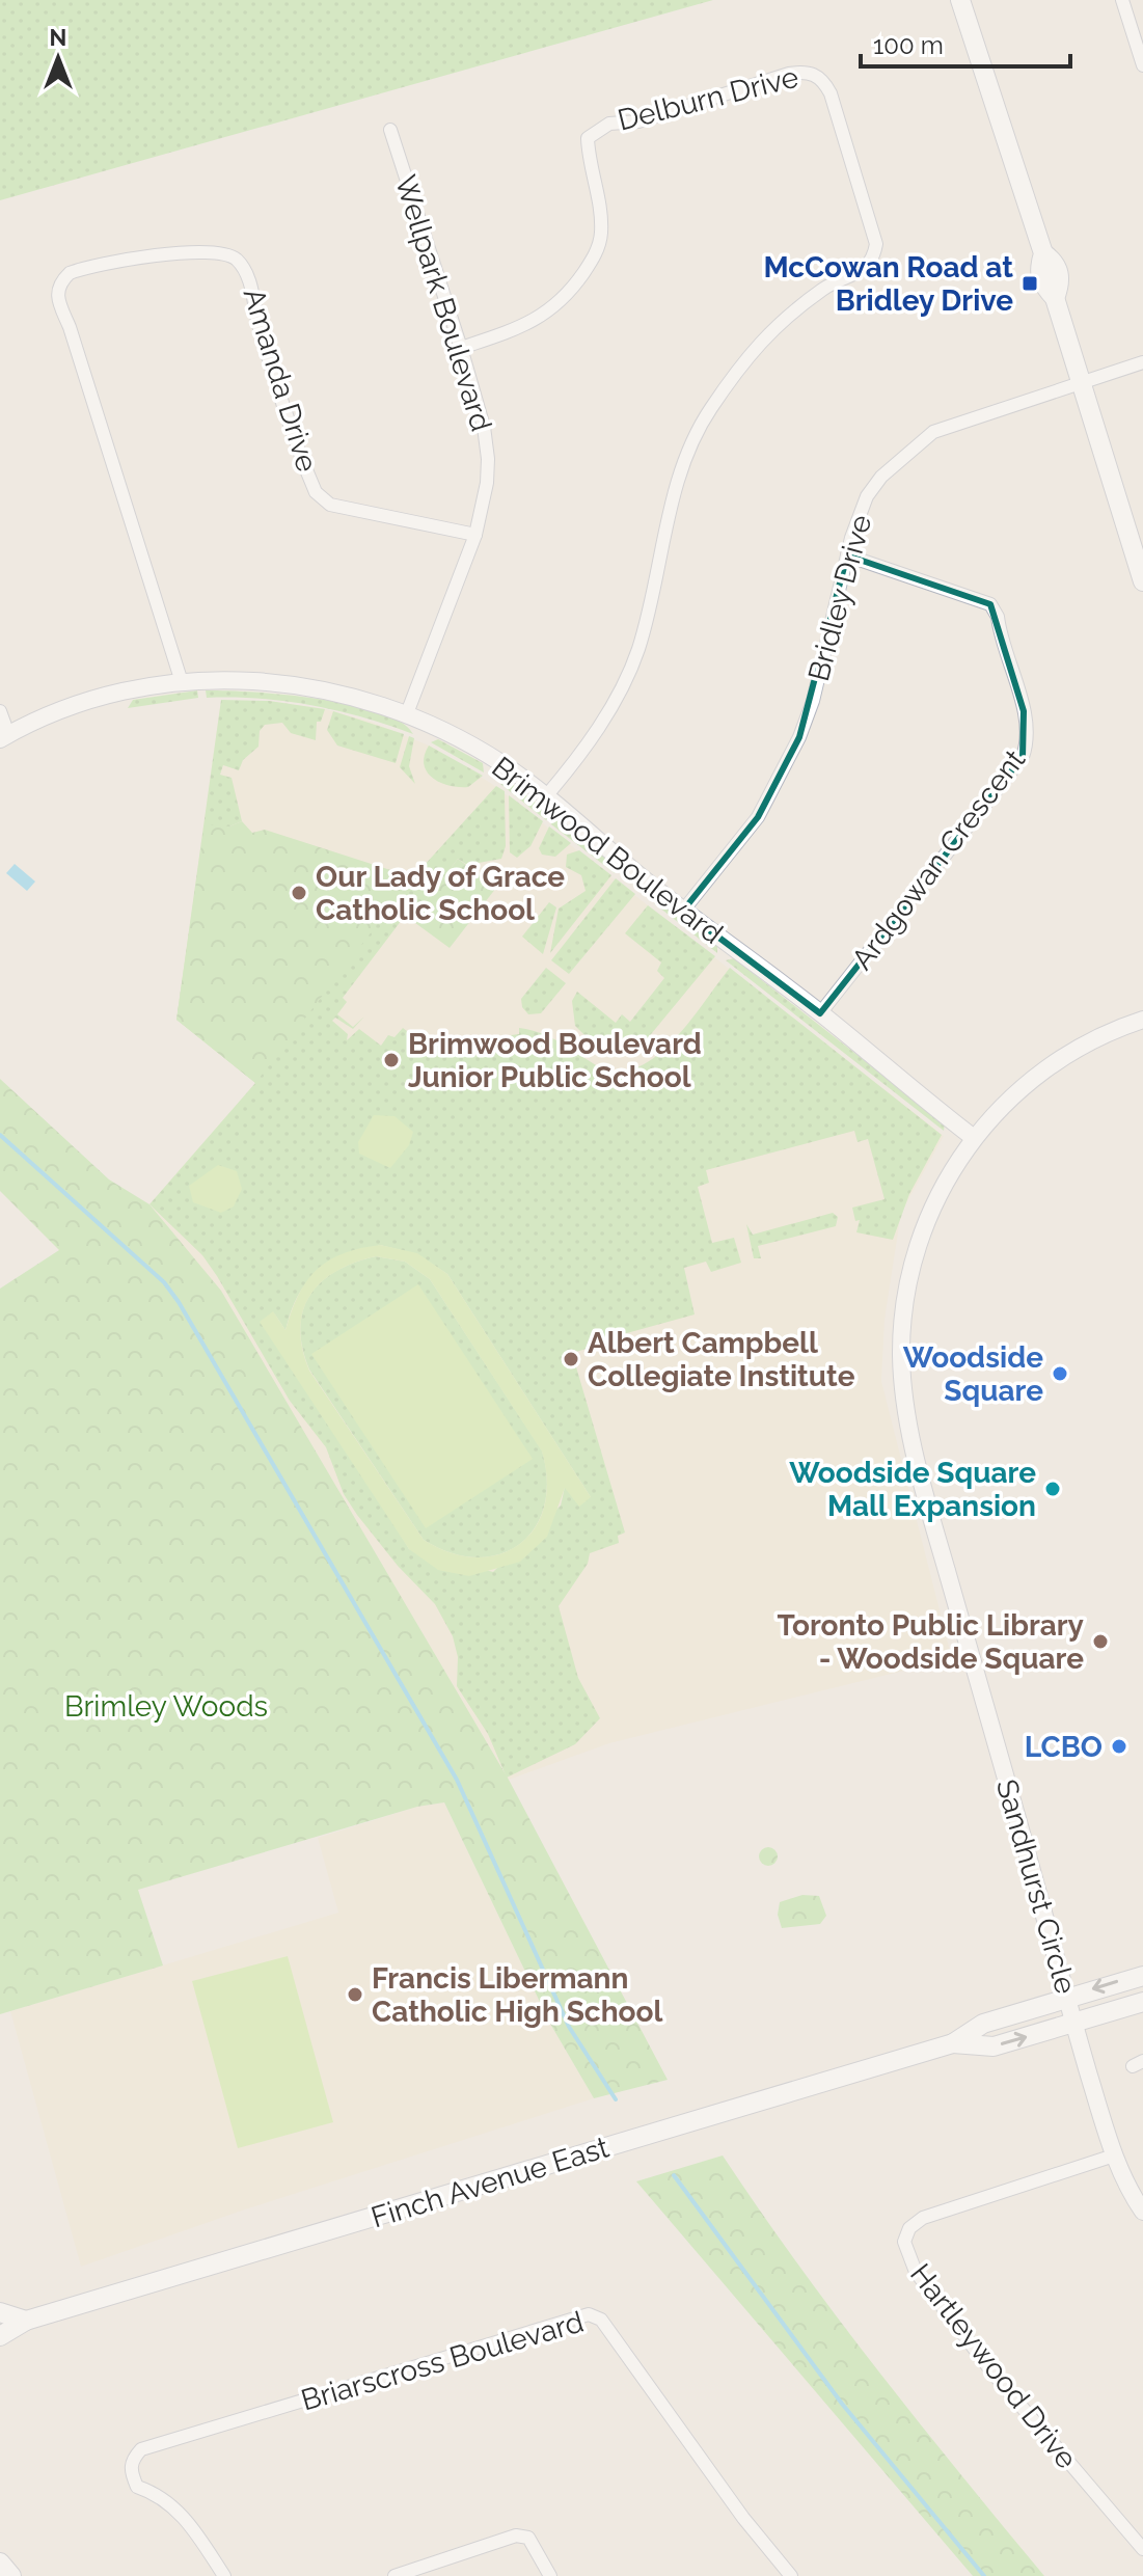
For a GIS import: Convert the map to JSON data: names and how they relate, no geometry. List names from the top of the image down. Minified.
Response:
{"streets":{"main road":["Finch Avenue East"],"street":["Delburn Drive","Wellpark Boulevard","Amanda Drive","Bridley Drive","Brimwood Boulevard","Ardgowan Crescent","Sandhurst Circle","Briarscross Boulevard","Hartleywood Drive"]},"crossings":[["Delburn Drive","Wellpark Boulevard"],["Delburn Drive","Brimwood Boulevard"],["Wellpark Boulevard","Amanda Drive"],["Wellpark Boulevard","Brimwood Boulevard"],["Amanda Drive","Brimwood Boulevard"],["Bridley Drive","Brimwood Boulevard"],["Bridley Drive","Ardgowan Crescent"],["Brimwood Boulevard","Ardgowan Crescent"],["Brimwood Boulevard","Sandhurst Circle"],["Sandhurst Circle","Finch Avenue East"],["Sandhurst Circle","Hartleywood Drive"]],"parks":["Brimley Woods"],"places":{"transit":["McCowan Road at Bridley Drive"],"other":["Our Lady of Grace Catholic School","Brimwood Boulevard Junior Public School","Albert Campbell Collegiate Institute","Woodside Square","Woodside Square Mall Expansion","Toronto Public Library - Woodside Square","LCBO","Francis Libermann Catholic High School"]},"scale_bar":"100 m","north":"top"}
